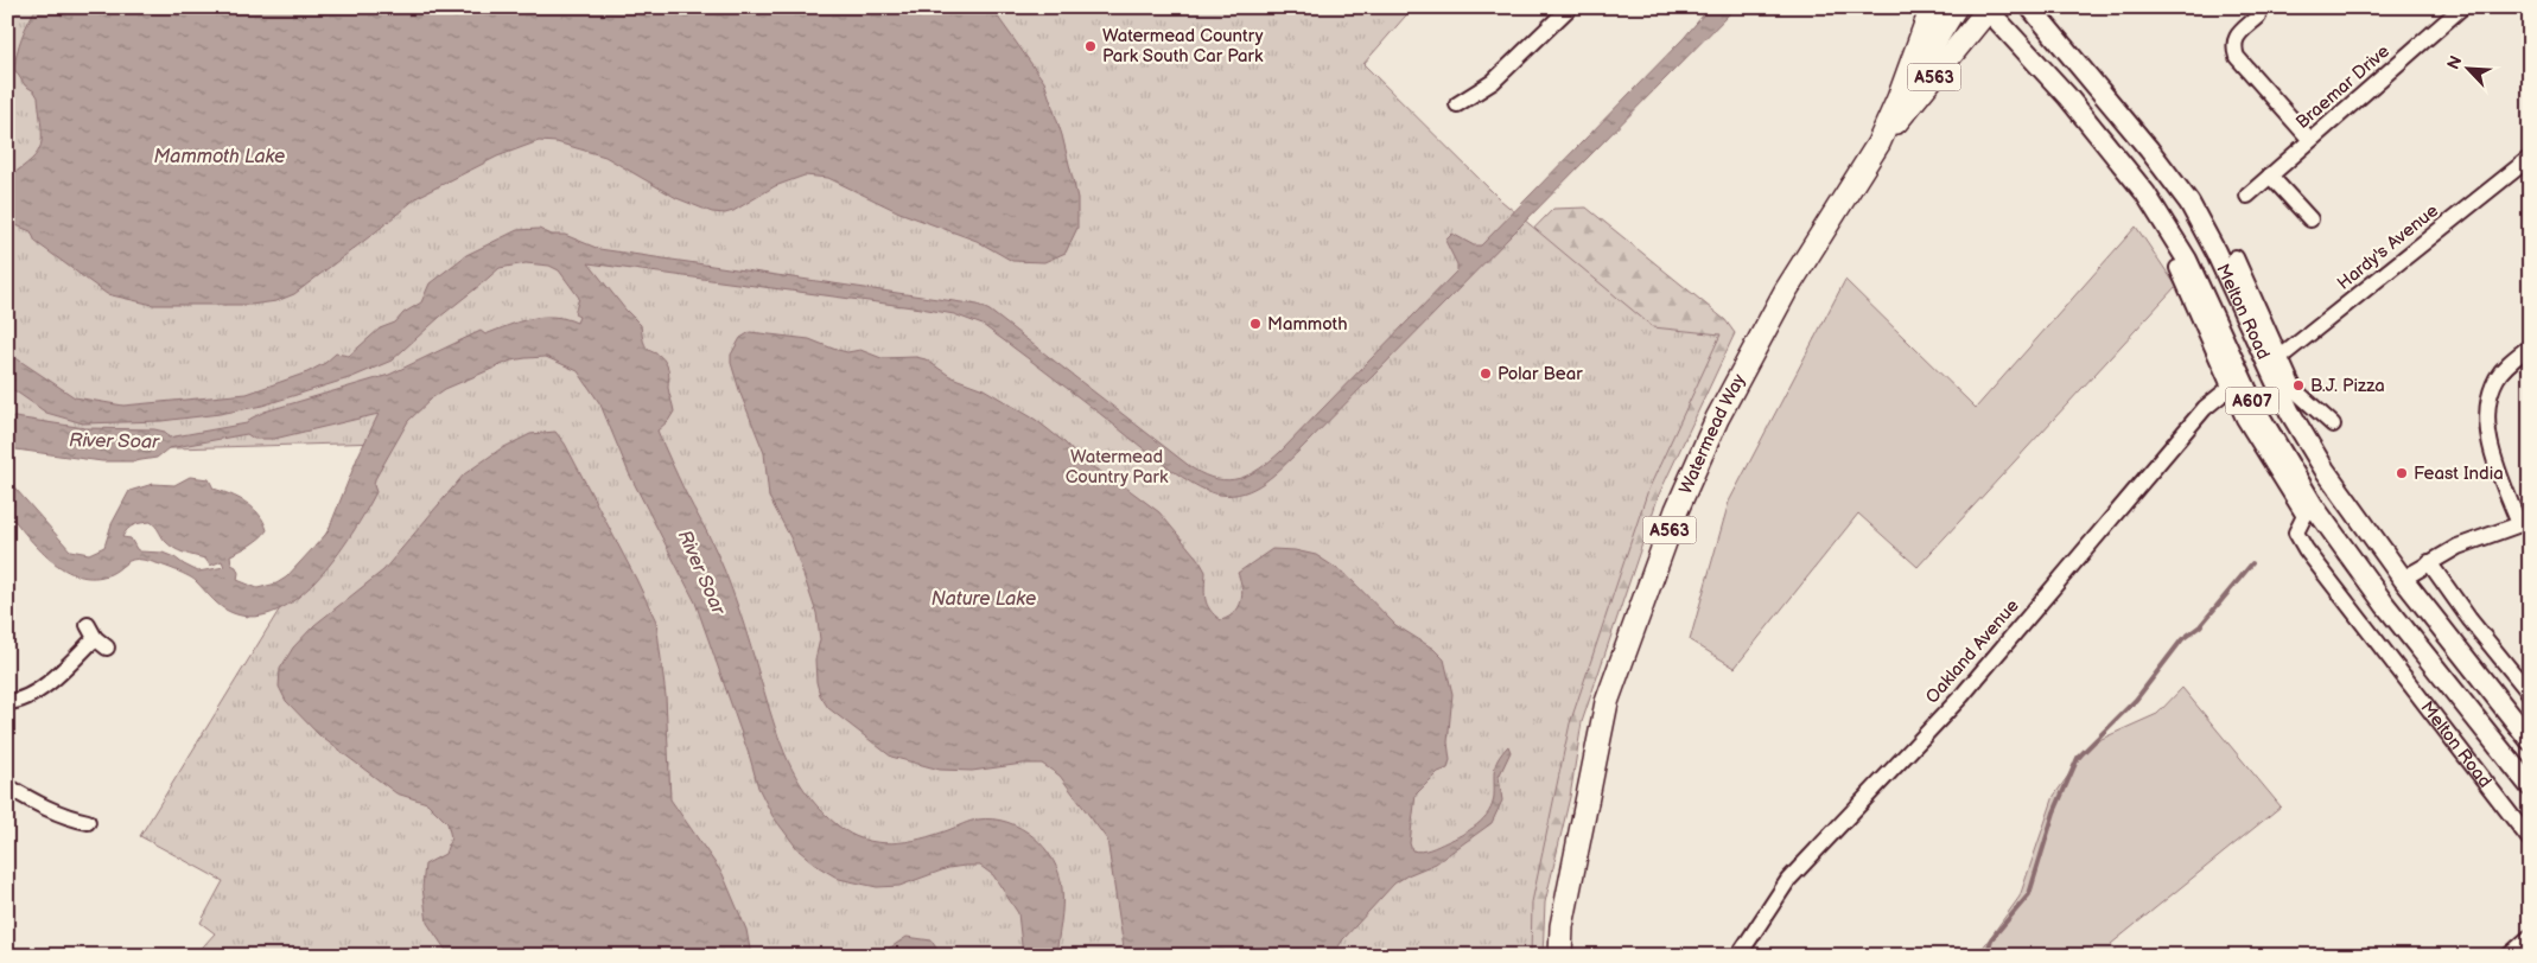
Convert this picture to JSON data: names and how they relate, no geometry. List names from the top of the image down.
{
  "streets": {
    "highway": ["A563", "Watermead Way"],
    "main road": ["Melton Road", "A607"],
    "street": ["Braemar Drive", "Hardy's Avenue", "Oakland Avenue"]
  },
  "crossings": [
    ["Hardy's Avenue", "Melton Road"],
    ["Melton Road", "Watermead Way"],
    ["Melton Road", "Oakland Avenue"]
  ],
  "water": ["Mammoth Lake", "River Soar", "Nature Lake"],
  "parks": ["Watermead Country Park"],
  "places": [
    "Watermead Country Park South Car Park",
    "Mammoth",
    "Polar Bear",
    "B.J. Pizza",
    "Feast India"
  ],
  "north": "top left"
}
